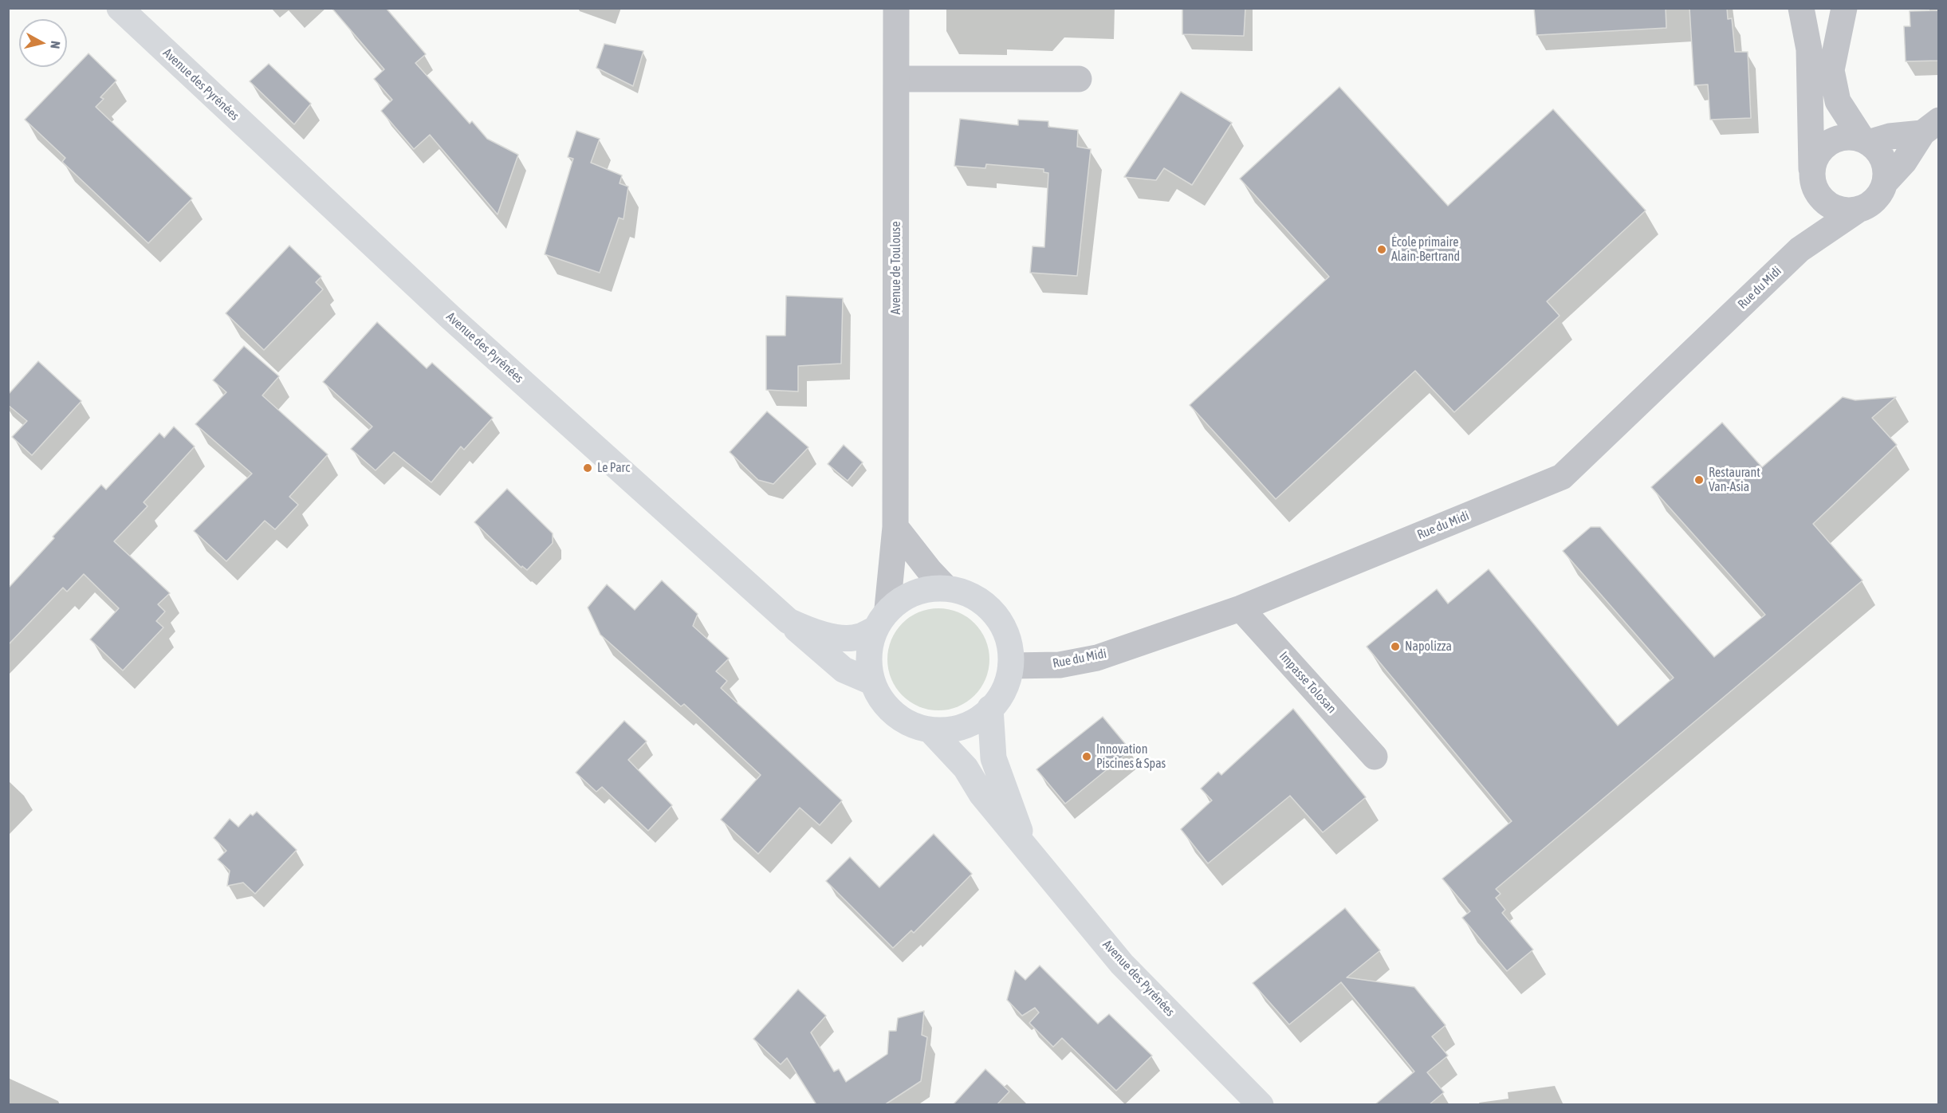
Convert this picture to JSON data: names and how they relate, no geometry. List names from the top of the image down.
{
  "streets": {
    "main road": ["Avenue des Pyrénées"],
    "street": ["Avenue de Toulouse", "Rue du Midi", "Impasse Tolosan"]
  },
  "crossings": [
    ["Avenue des Pyrénées", "Avenue de Toulouse"],
    ["Avenue des Pyrénées", "Rue du Midi"],
    ["Avenue de Toulouse", "Rue du Midi"],
    ["Rue du Midi", "Impasse Tolosan"]
  ],
  "places": [
    "École primaire Alain-Bertrand",
    "Le Parc",
    "Restaurant Van-Asia",
    "Napolizza",
    "Innovation Piscines & Spas"
  ],
  "north": "right"
}
